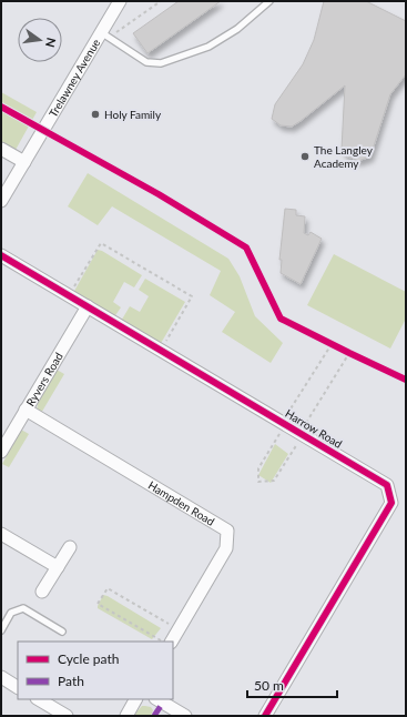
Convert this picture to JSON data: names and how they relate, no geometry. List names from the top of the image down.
{
  "streets": {
    "street": [
      "Trelawney Avenue",
      "Ryvers Road",
      "Harrow Road",
      "Hampden Road"
    ]
  },
  "crossings": [
    ["Ryvers Road", "Harrow Road"],
    ["Ryvers Road", "Hampden Road"]
  ],
  "places": ["Holy Family", "The Langley Academy"],
  "legend": ["Cycle path", "Path"],
  "scale_bar": "50 m",
  "north": "right"
}
